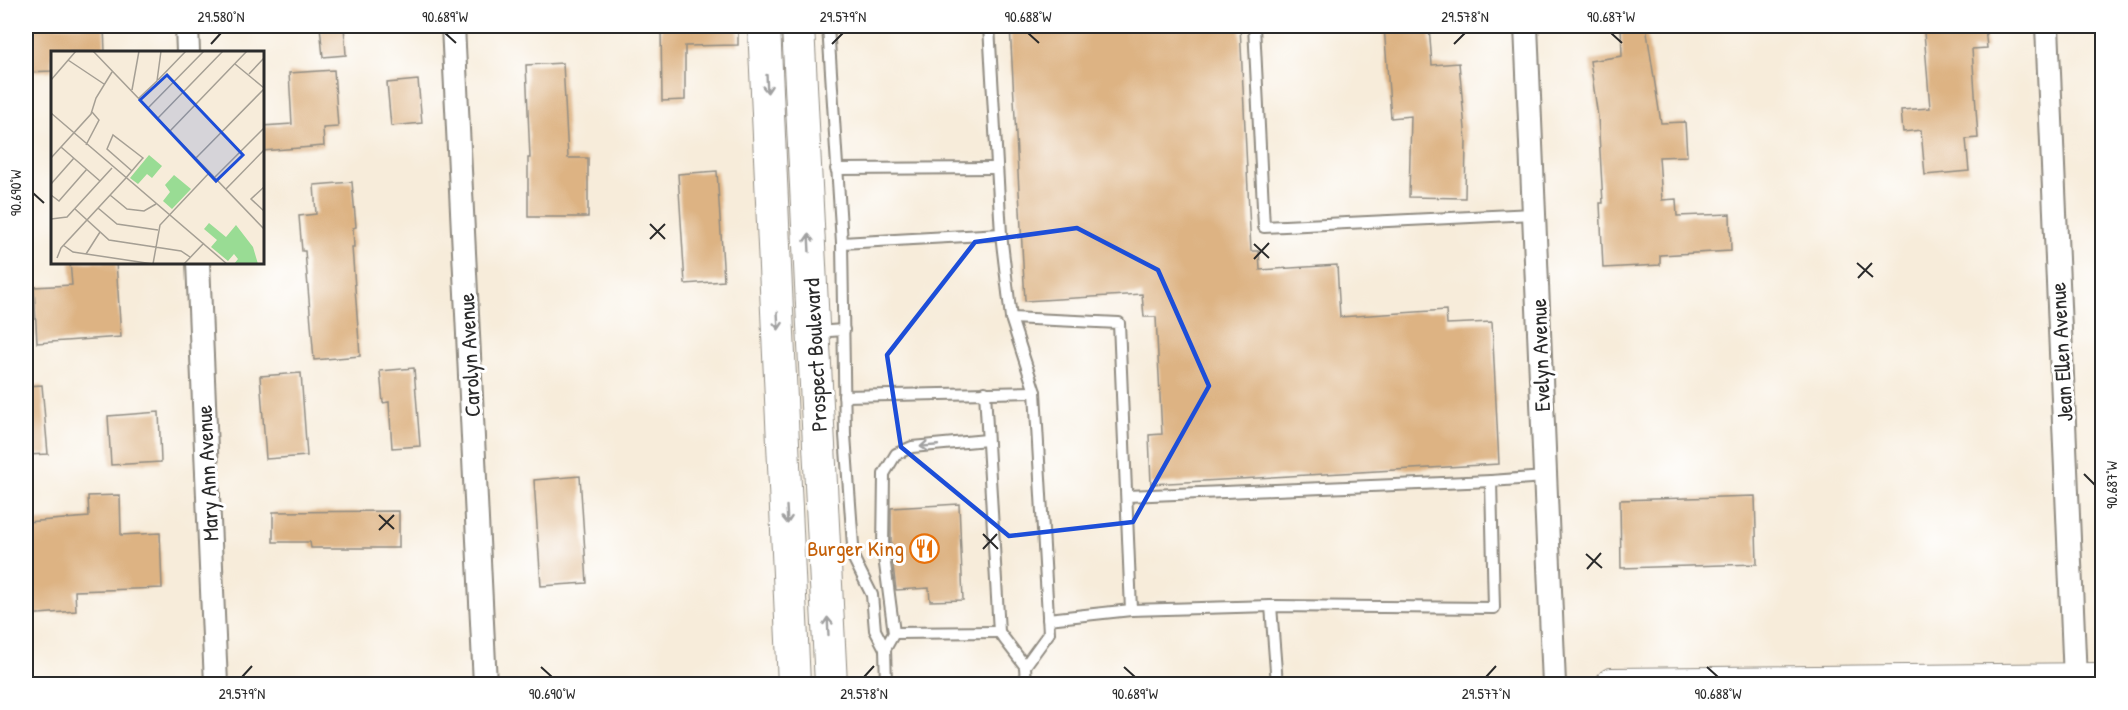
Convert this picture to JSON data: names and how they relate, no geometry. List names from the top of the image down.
{
  "streets": {
    "main road": ["Prospect Boulevard"],
    "street": [
      "Jean Ellen Avenue",
      "Carolyn Avenue",
      "Evelyn Avenue",
      "Mary Ann Avenue"
    ]
  },
  "places": {
    "restaurant": ["Burger King"]
  },
  "coordinates": [
    "29.580°N",
    "90.689°W",
    "29.579°N",
    "90.688°W",
    "29.578°N",
    "90.687°W",
    "90.690°W",
    "29.577°N"
  ]
}
